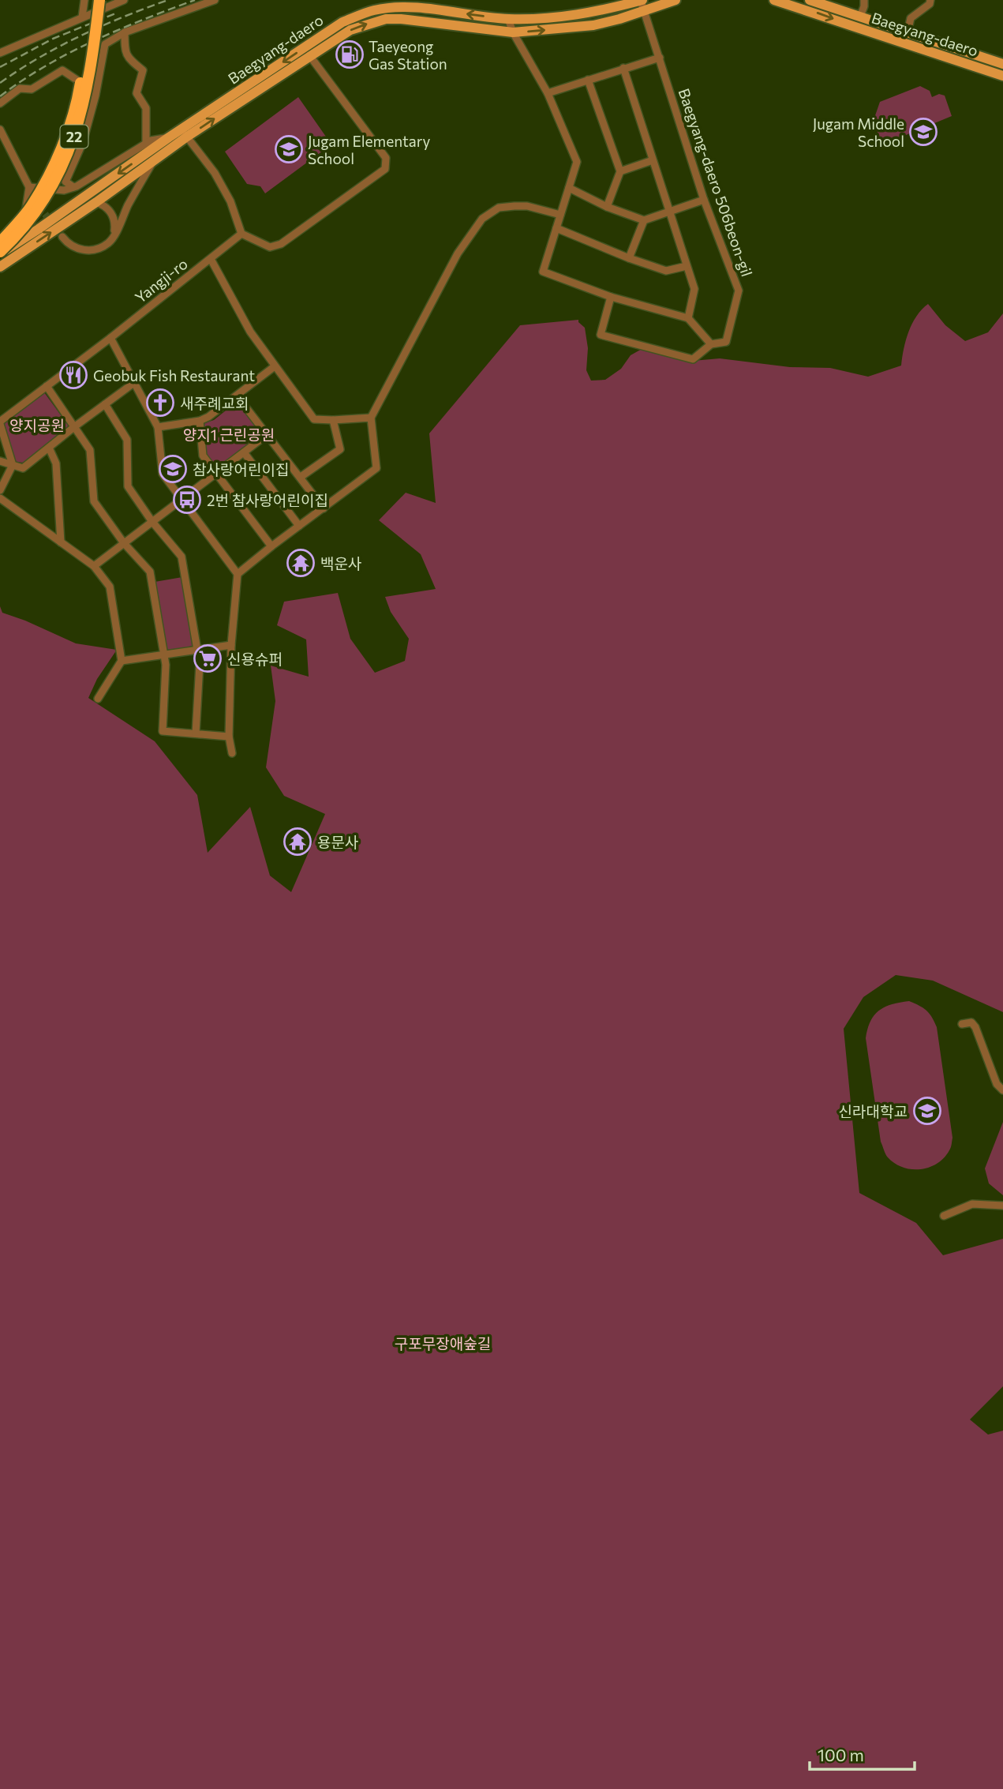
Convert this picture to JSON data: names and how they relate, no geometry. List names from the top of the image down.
{
  "streets": {
    "highway": ["22"],
    "main road": ["Baegyang-daero"],
    "street": ["Baegyang-daero 506beon-gil", "Yangji-ro"]
  },
  "crossings": [
    ["Baegyang-daero", "22"],
    ["Baegyang-daero", "Baegyang-daero 506beon-gil"],
    ["Baegyang-daero", "Yangji-ro"]
  ],
  "parks": ["양지공원", "양지1 근린공원", "구포무장애숲길"],
  "places": {
    "fuel station": ["Taeyeong Gas Station"],
    "school or university": [
      "Jugam Middle School",
      "Jugam Elementary School",
      "참사랑어린이집",
      "신라대학교"
    ],
    "restaurant": ["Geobuk Fish Restaurant"],
    "church": ["새주례교회"],
    "bus stop": ["2번 참사랑어린이집"],
    "temple": ["백운사", "용문사"],
    "supermarket": ["신용슈퍼"]
  },
  "scale_bar": "100 m"
}
